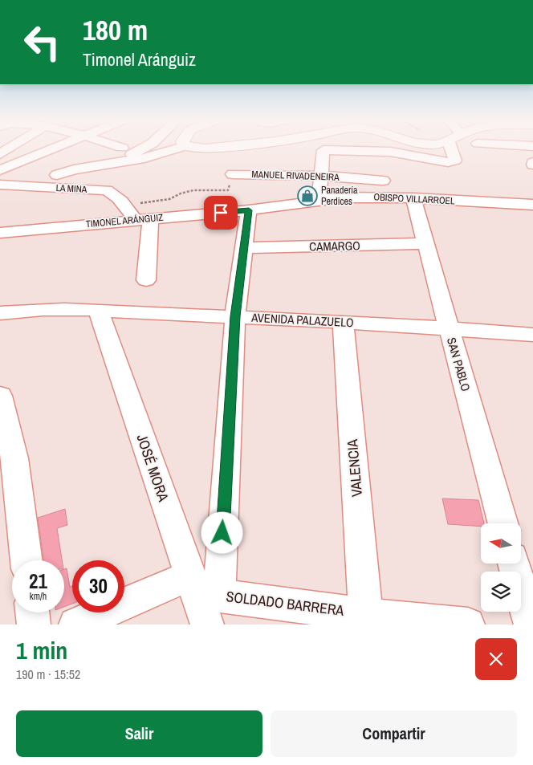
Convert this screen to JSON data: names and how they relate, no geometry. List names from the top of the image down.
{
  "streets": {
    "street": [
      "MANUEL RIVADENEIRA",
      "LA MINA",
      "OBISPO VILLARROEL",
      "TIMONEL ARÁNGUIZ",
      "CAMARGO",
      "AVENIDA PALAZUELO",
      "SAN PABLO",
      "JOSÉ MORA",
      "VALENCIA",
      "SOLDADO BARRERA"
    ]
  },
  "crossings": [
    ["OBISPO VILLARROEL", "TIMONEL ARÁNGUIZ"],
    ["OBISPO VILLARROEL", "SAN PABLO"],
    ["CAMARGO", "SAN PABLO"],
    ["AVENIDA PALAZUELO", "SAN PABLO"],
    ["AVENIDA PALAZUELO", "JOSÉ MORA"],
    ["AVENIDA PALAZUELO", "VALENCIA"],
    ["JOSÉ MORA", "SOLDADO BARRERA"],
    ["VALENCIA", "SOLDADO BARRERA"]
  ],
  "places": {
    "shop": ["Panadería Perdices"]
  },
  "north": "left",
  "page": {
    "turn": ["180 m", "Timonel Aránguiz"],
    "speed": "21 km/h",
    "limit": "30",
    "heading": ["1 min", "190 m · 15:52"],
    "buttons": ["Salir", "Compartir"]
  }
}
